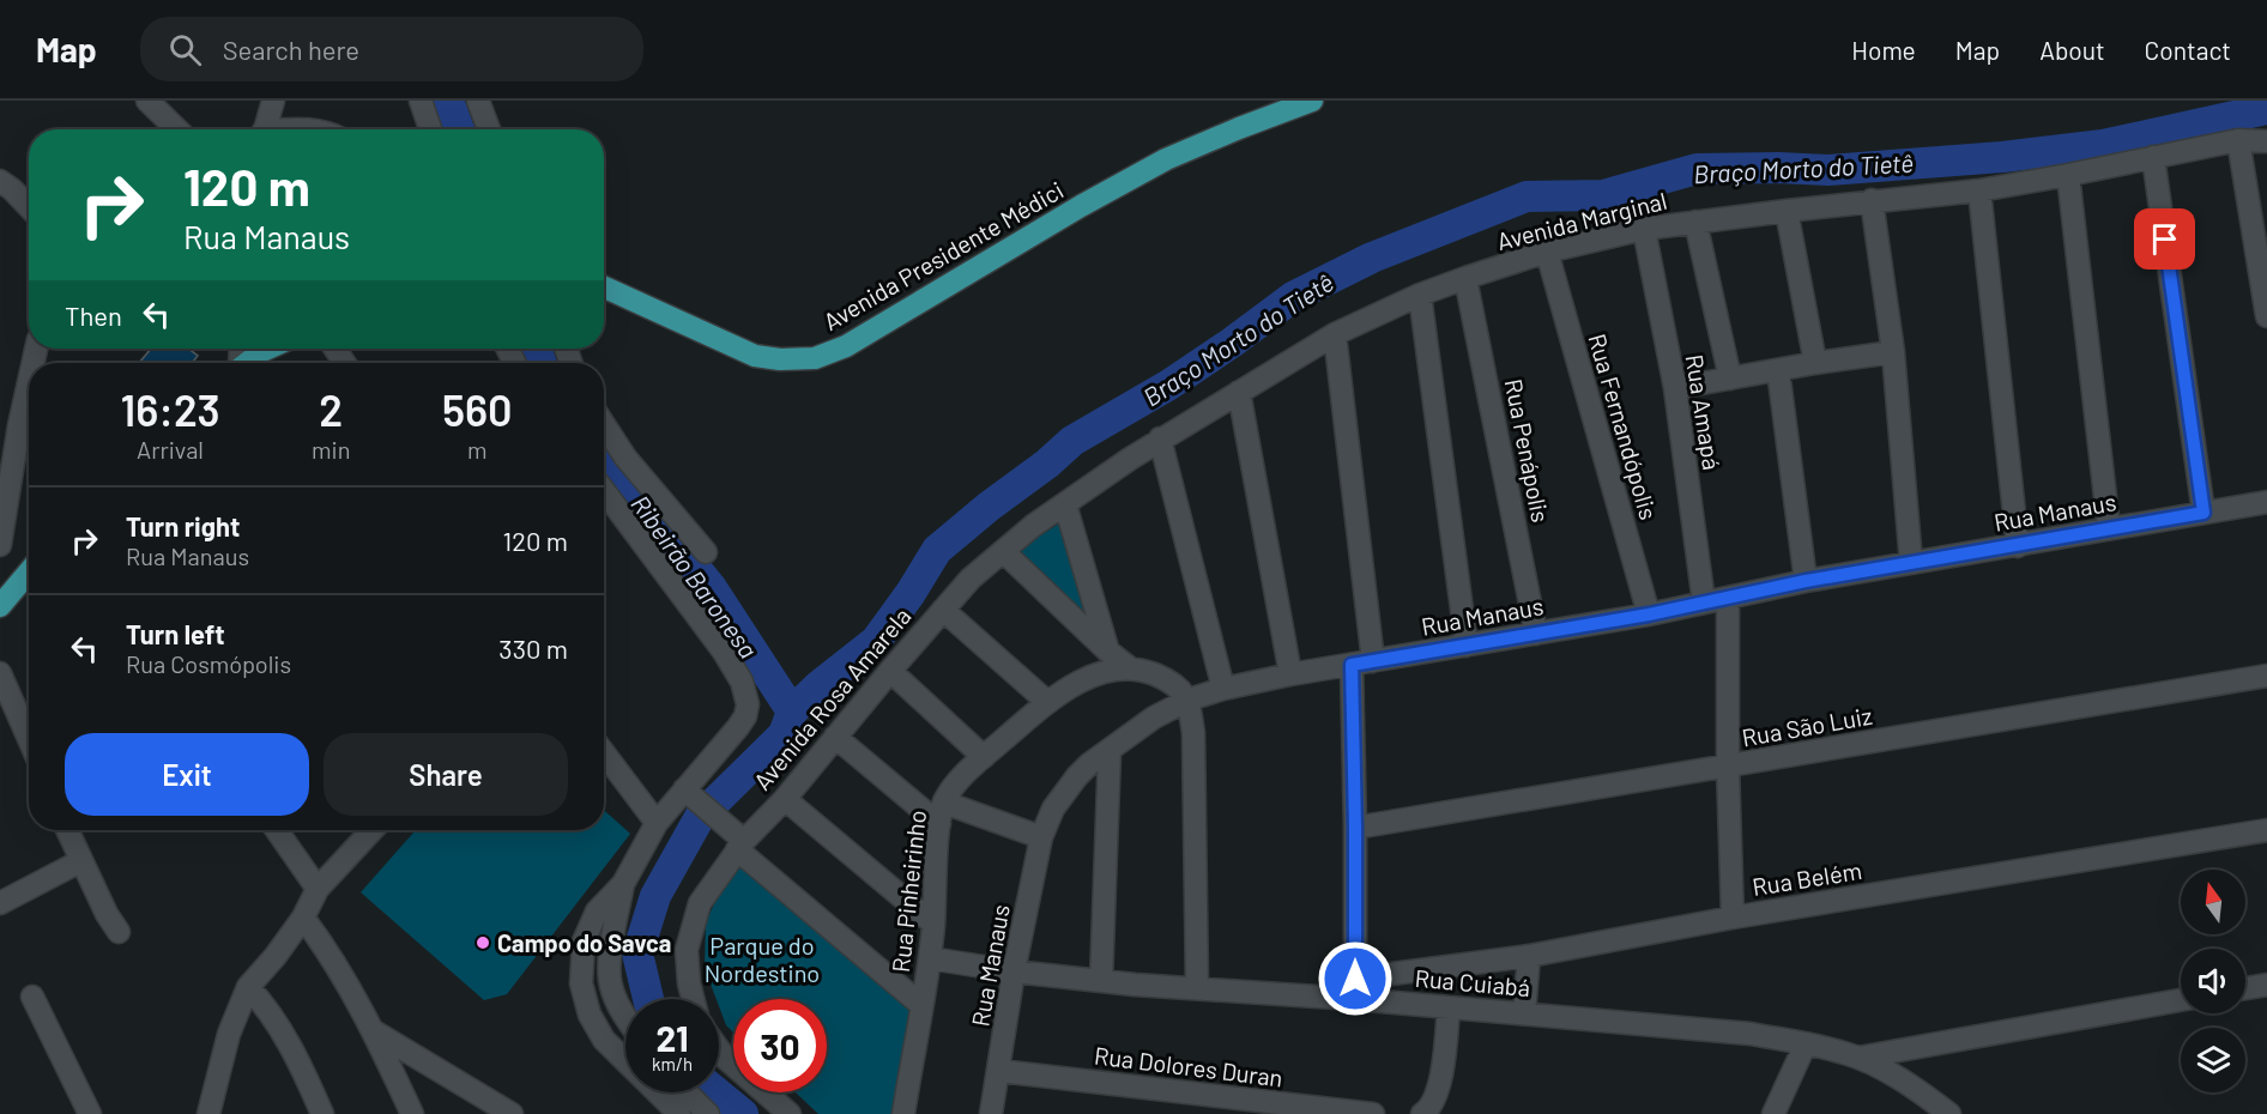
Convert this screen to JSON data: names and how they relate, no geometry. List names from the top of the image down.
{
  "streets": {
    "main road": ["Avenida Presidente Médici"],
    "street": [
      "Avenida Marginal",
      "Rua Amapá",
      "Rua Fernandópolis",
      "Rua Penápolis",
      "Rua Manaus",
      "Avenida Rosa Amarela",
      "Rua São Luiz",
      "Rua Belém",
      "Rua Pinheirinho",
      "Rua Cuiabá",
      "Rua Dolores Duran"
    ]
  },
  "crossings": [
    ["Avenida Marginal", "Rua Amapá"],
    ["Avenida Marginal", "Rua Fernandópolis"],
    ["Avenida Marginal", "Rua Penápolis"],
    ["Avenida Marginal", "Avenida Rosa Amarela"],
    ["Rua Amapá", "Rua Manaus"],
    ["Rua Fernandópolis", "Rua Manaus"],
    ["Rua Penápolis", "Rua Manaus"],
    ["Rua Manaus", "Rua Cuiabá"],
    ["Rua Manaus", "Rua Dolores Duran"],
    ["Rua Belém", "Rua Cuiabá"],
    ["Rua Pinheirinho", "Rua Cuiabá"]
  ],
  "water": ["Braço Morto do Tietê", "Ribeirão Baronesa"],
  "parks": ["Parque do Nordestino"],
  "places": ["Campo do Savca"],
  "north": "top",
  "page": {
    "header": "Map",
    "search": "Search here",
    "nav": [
      "Home",
      "Map",
      "About",
      "Contact"
    ],
    "turn": ["120 m", "Rua Manaus"],
    "then": "Then",
    "eta": [
      "16:23",
      "Arrival",
      "2",
      "min",
      "560",
      "m"
    ],
    "list": [
      {
        "name": "Turn right",
        "note": "Rua Manaus",
        "value": "120 m"
      },
      {
        "name": "Turn left",
        "note": "Rua Cosmópolis",
        "value": "330 m"
      }
    ],
    "buttons": ["Exit", "Share"],
    "speed": "21 km/h",
    "limit": "30"
  }
}
